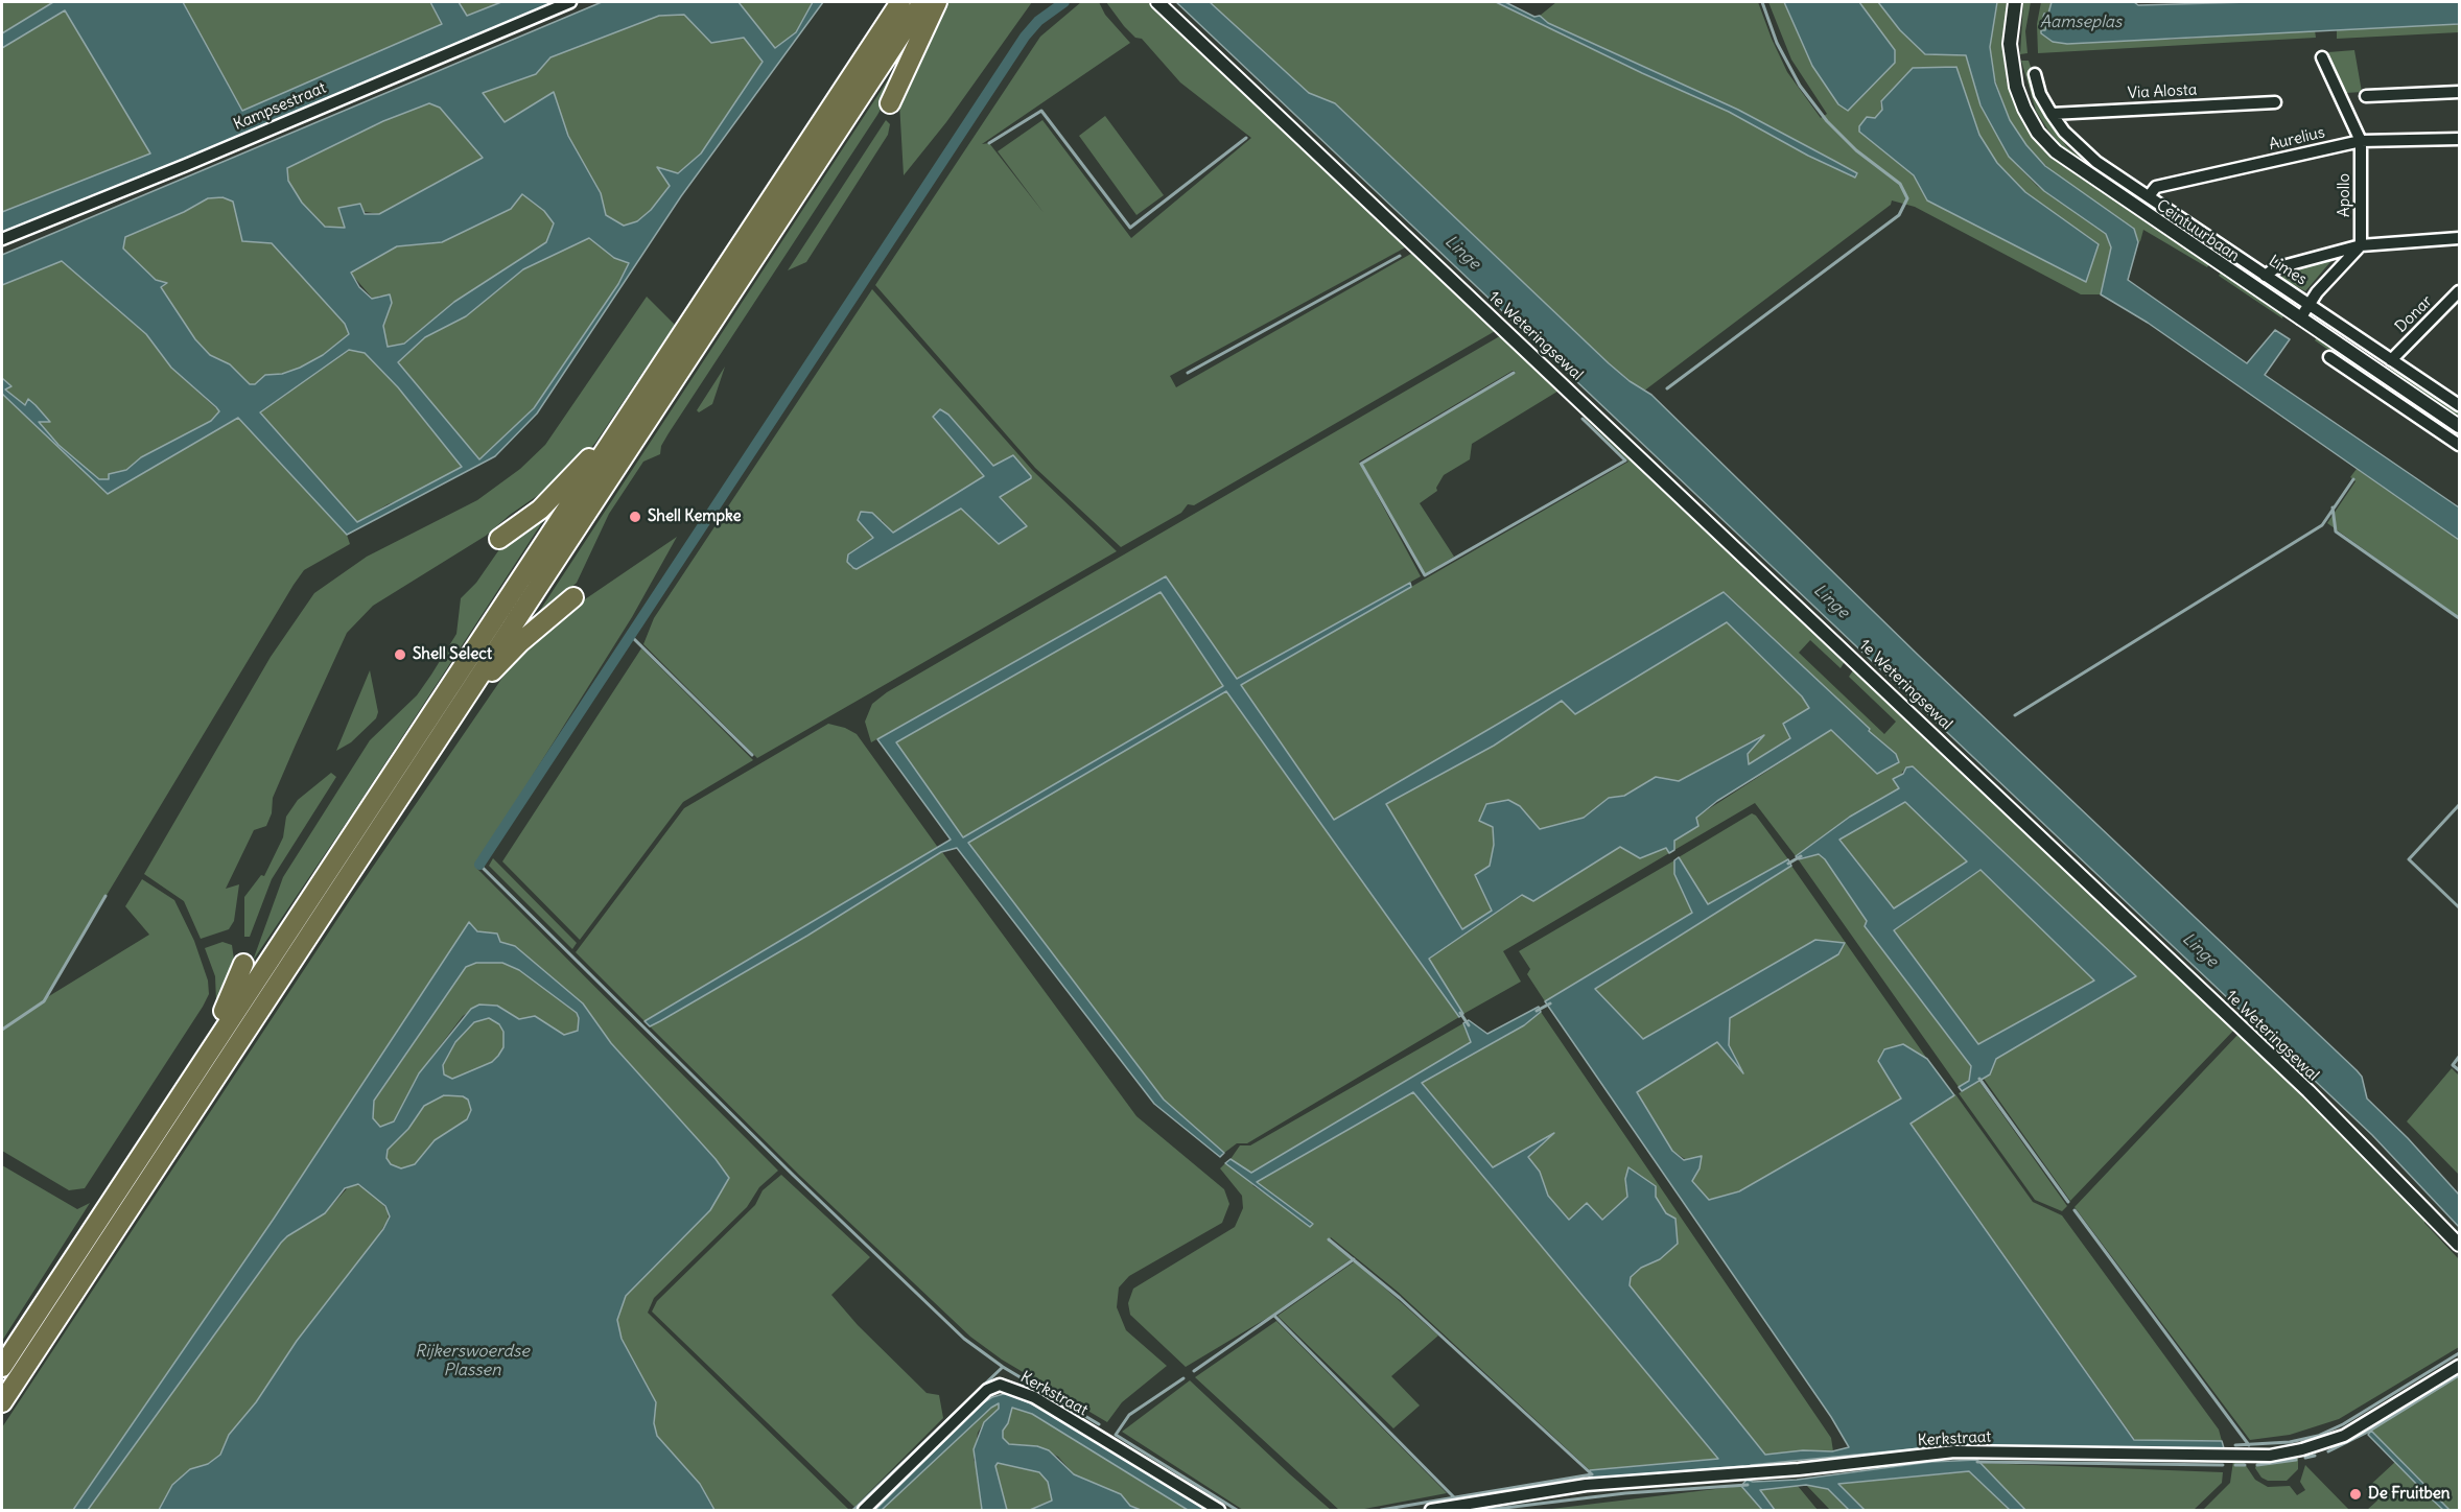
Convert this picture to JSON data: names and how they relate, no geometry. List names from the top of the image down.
{
  "streets": {
    "street": [
      "Via Alosta",
      "Kampsestraat",
      "Aurelius",
      "Apollo",
      "Ceintuurbaan",
      "Limes",
      "Donar",
      "1e Weteringsewal",
      "Kerkstraat"
    ]
  },
  "crossings": [
    ["Via Alosta", "Limes"],
    ["Aurelius", "Apollo"],
    ["Aurelius", "Limes"],
    ["Limes", "Donar"]
  ],
  "water": ["Aamseplas", "Linge", "Rijkerswoerdse Plassen"],
  "places": ["Shell Kempke", "Shell Select", "De Fruitben"]
}
